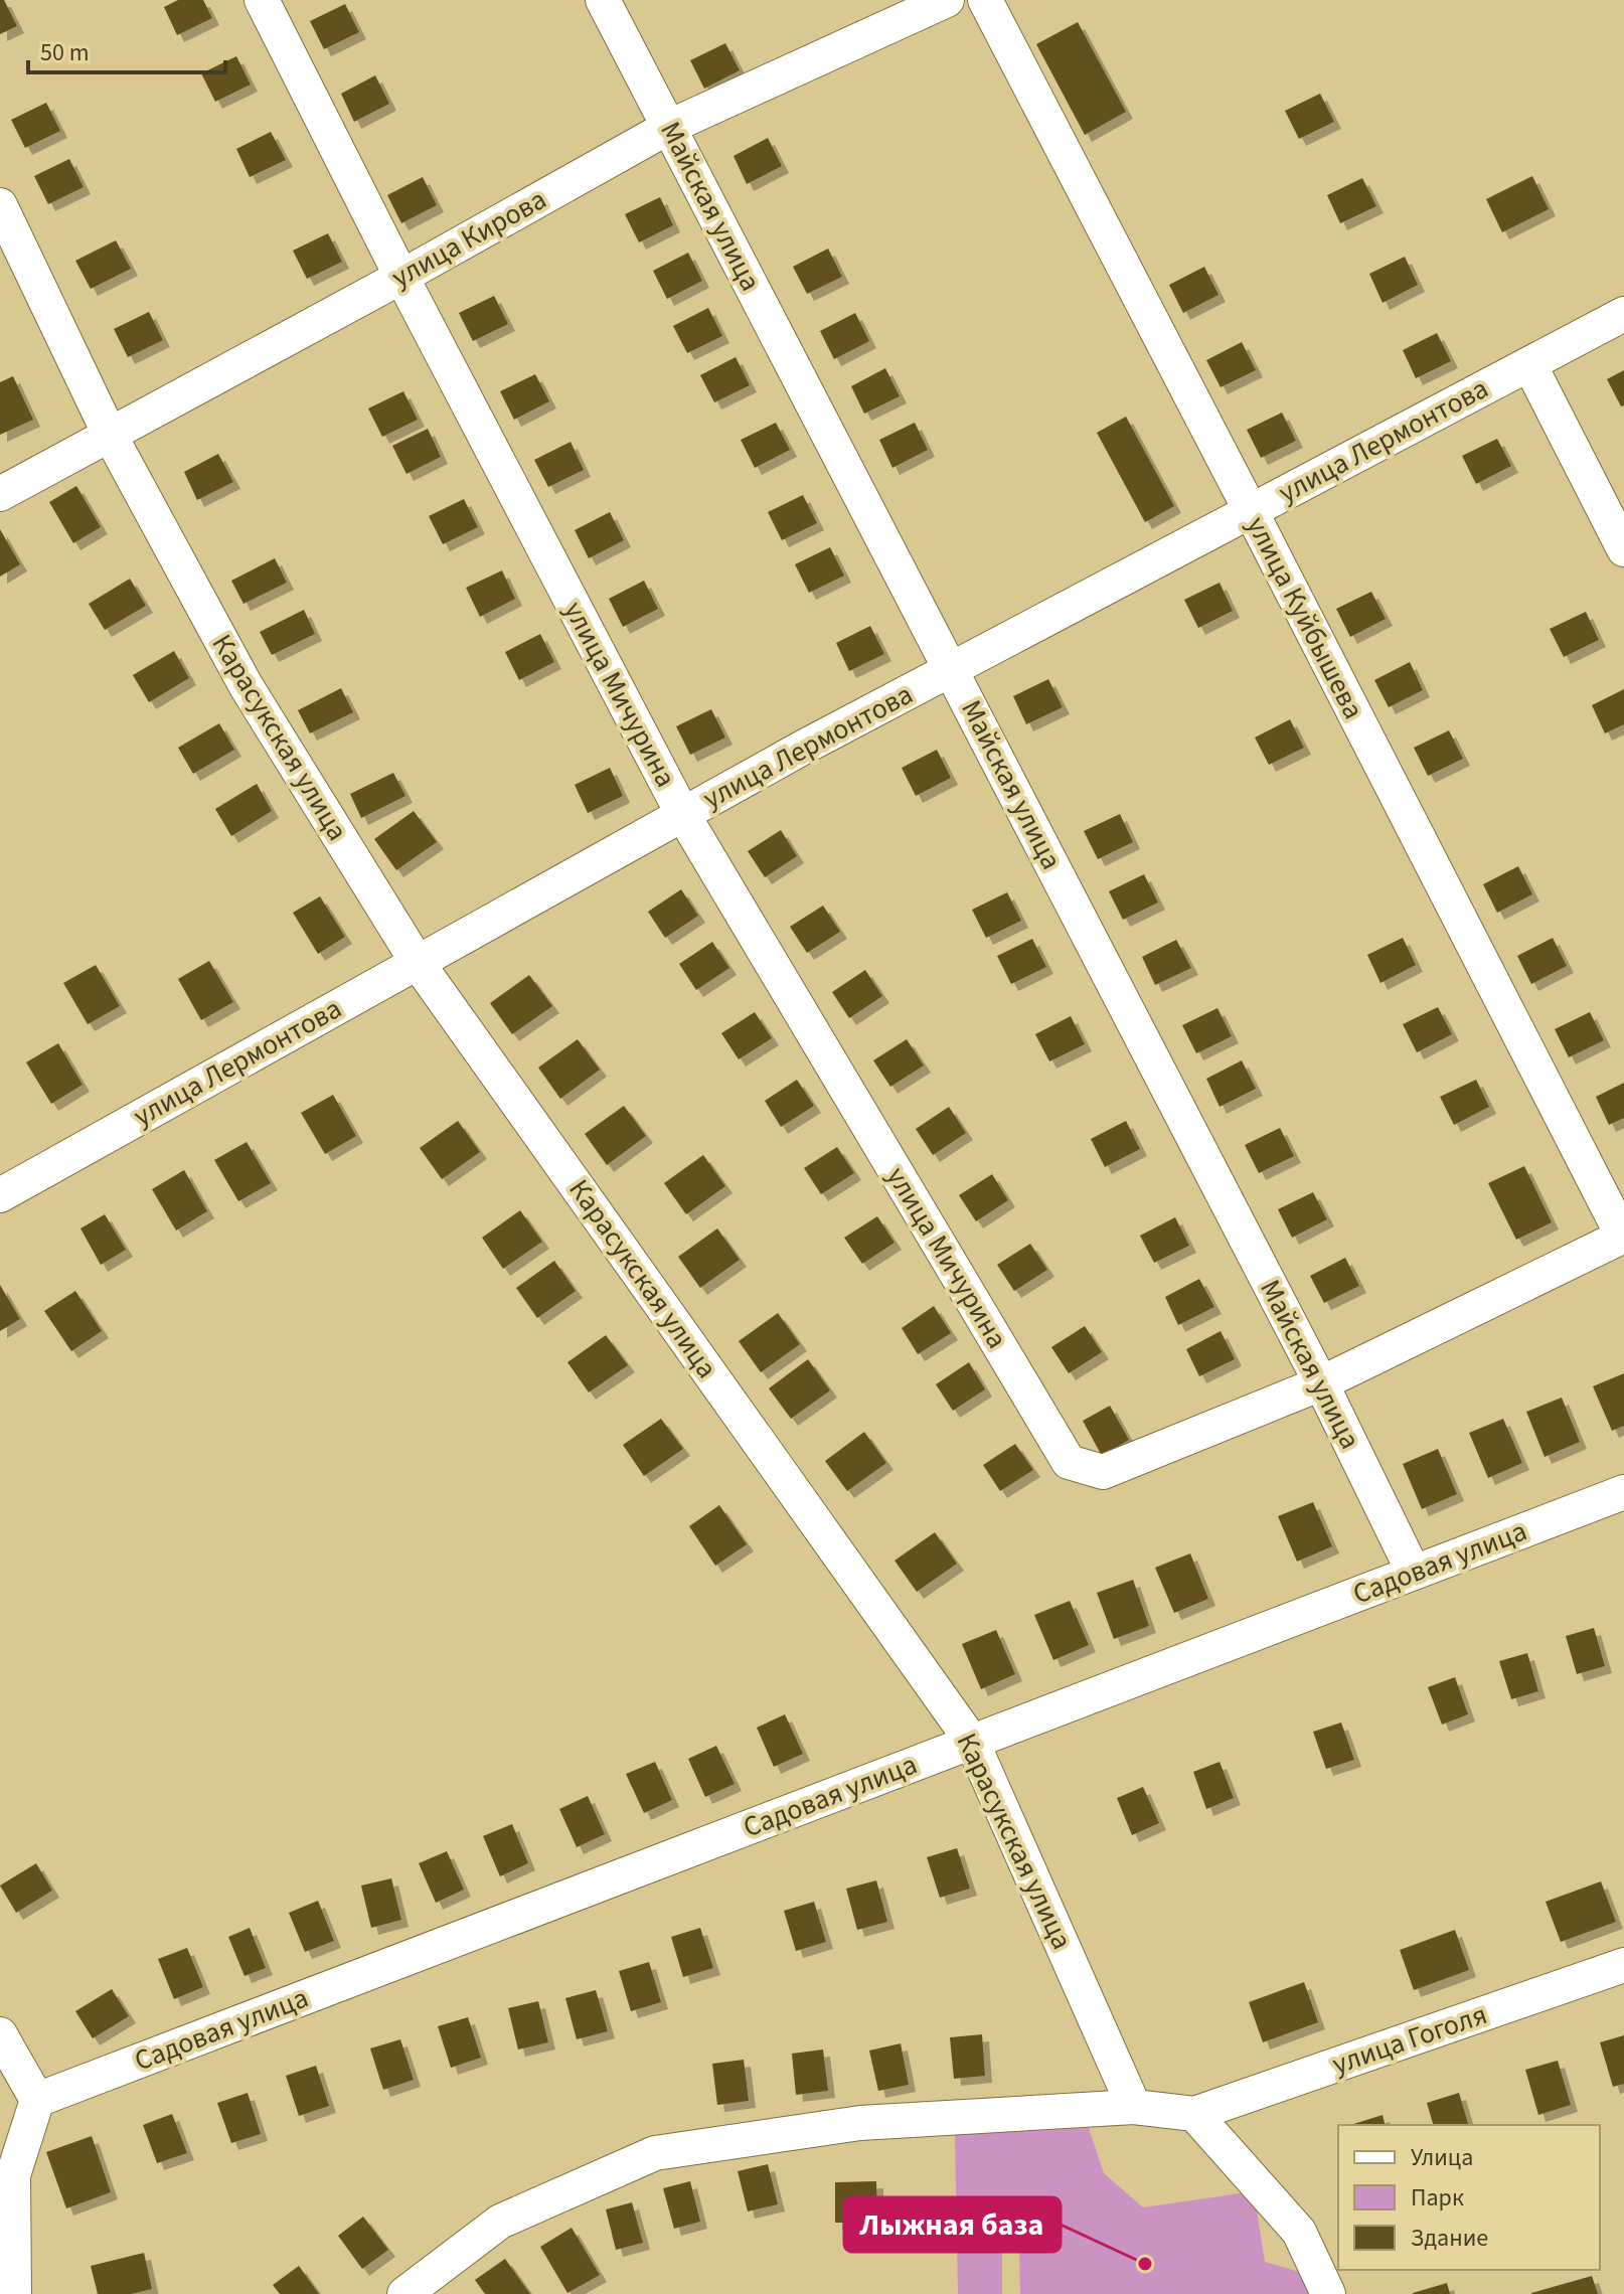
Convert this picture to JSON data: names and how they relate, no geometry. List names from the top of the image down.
{
  "streets": {
    "street": [
      "Майская улица",
      "улица Кирова",
      "улица Лермонтова",
      "улица Куйбышева",
      "улица Мичурина",
      "Карасукская улица",
      "Садовая улица",
      "улица Гоголя"
    ]
  },
  "crossings": [
    ["Майская улица", "улица Кирова"],
    ["Майская улица", "улица Лермонтова"],
    ["Майская улица", "улица Мичурина"],
    ["Майская улица", "Садовая улица"],
    ["улица Кирова", "улица Мичурина"],
    ["улица Кирова", "Карасукская улица"],
    ["улица Лермонтова", "улица Куйбышева"],
    ["улица Лермонтова", "улица Мичурина"],
    ["улица Лермонтова", "Карасукская улица"],
    ["Карасукская улица", "Садовая улица"]
  ],
  "places": ["Лыжная база"],
  "legend": ["Улица", "Парк", "Здание"],
  "scale_bar": "50 m"
}
